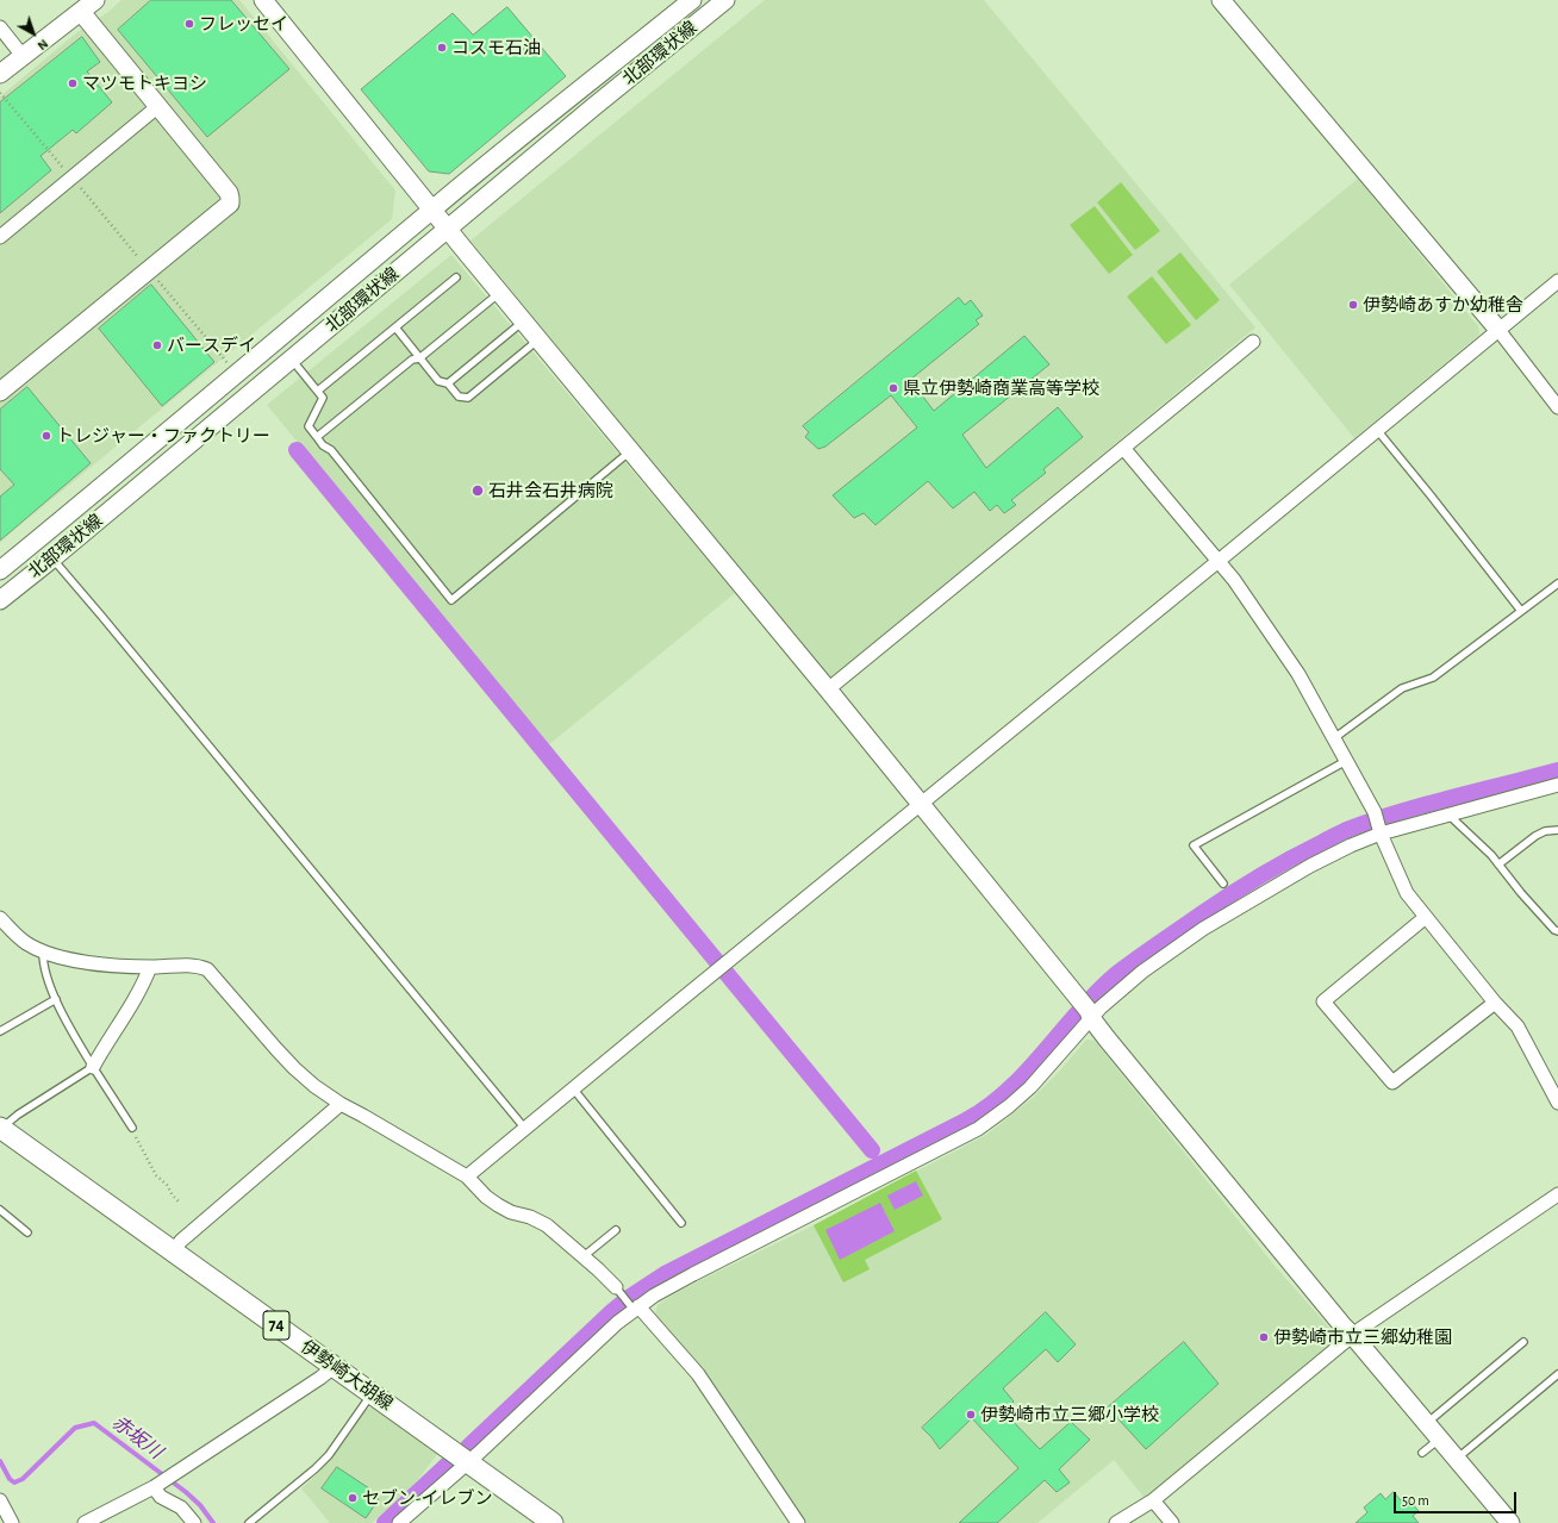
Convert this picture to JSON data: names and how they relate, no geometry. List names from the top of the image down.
{
  "streets": {
    "main road": ["74", "伊勢崎大胡線"],
    "street": ["北部環状線"]
  },
  "water": ["赤坂川"],
  "places": [
    "フレッセイ",
    "コスモ石油",
    "マツモトキヨシ",
    "伊勢崎あすか幼稚舎",
    "バースデイ",
    "県立伊勢崎商業高等学校",
    "トレジャー・ファクトリー",
    "石井会石井病院",
    "伊勢崎市立三郷幼稚園",
    "伊勢崎市立三郷小学校",
    "セブン-イレブン"
  ],
  "scale_bar": "50 m",
  "north": "bottom right"
}
